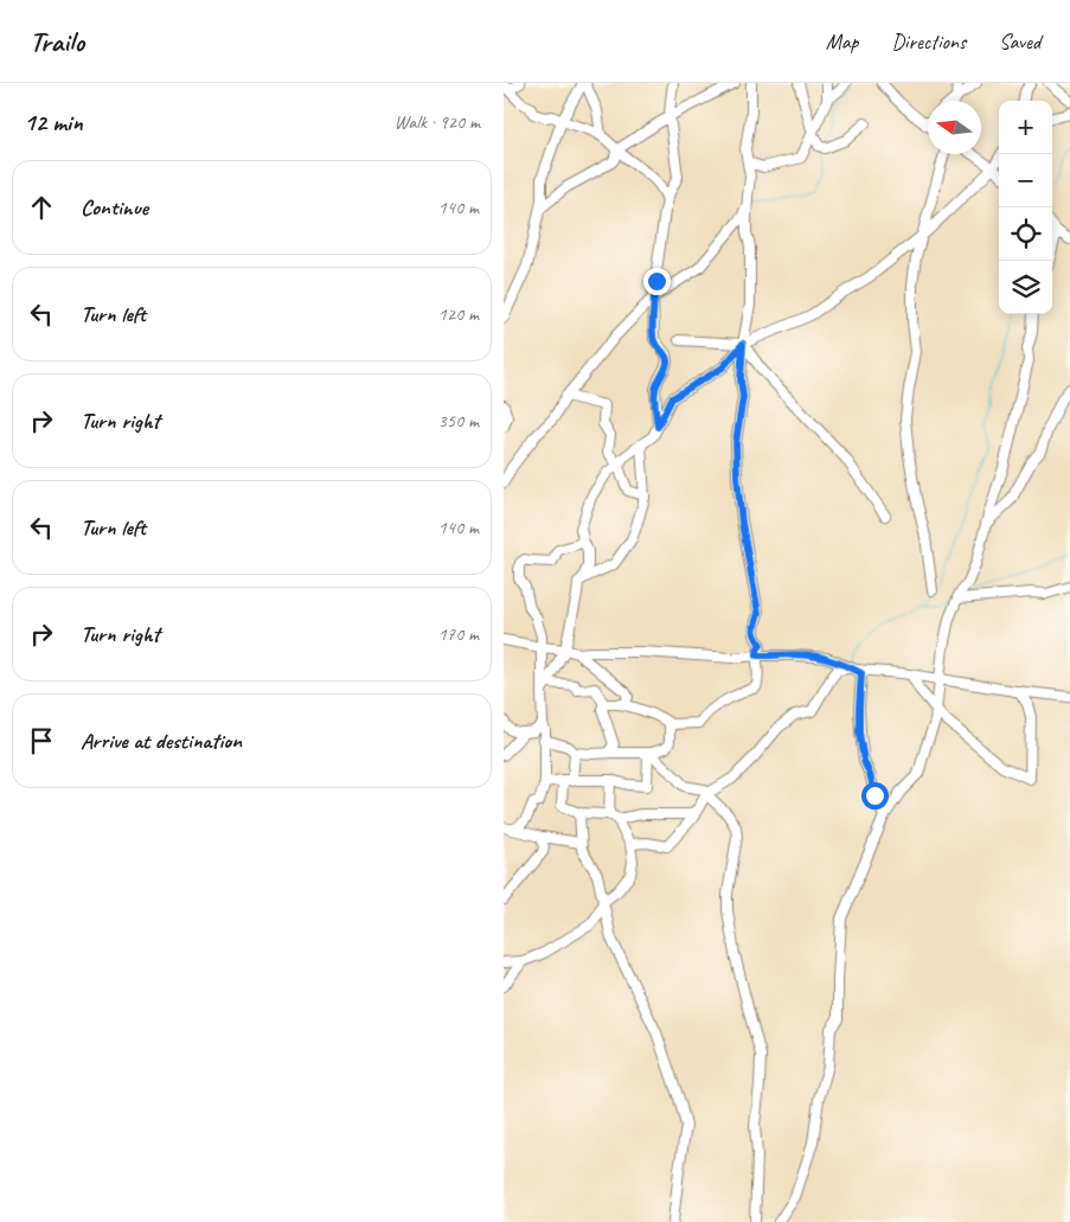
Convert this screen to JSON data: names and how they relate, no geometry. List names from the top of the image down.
{
  "north": "left",
  "page": {
    "header": "Trailo",
    "nav": ["Map", "Directions", "Saved"],
    "heading": ["12 min", "Walk · 920 m"],
    "map_buttons": ["+", "−"],
    "list": [
      ["Continue", "140 m"],
      ["Turn left", "120 m"],
      ["Turn right", "350 m"],
      ["Turn left", "140 m"],
      ["Turn right", "170 m"],
      "Arrive at destination"
    ]
  }
}
